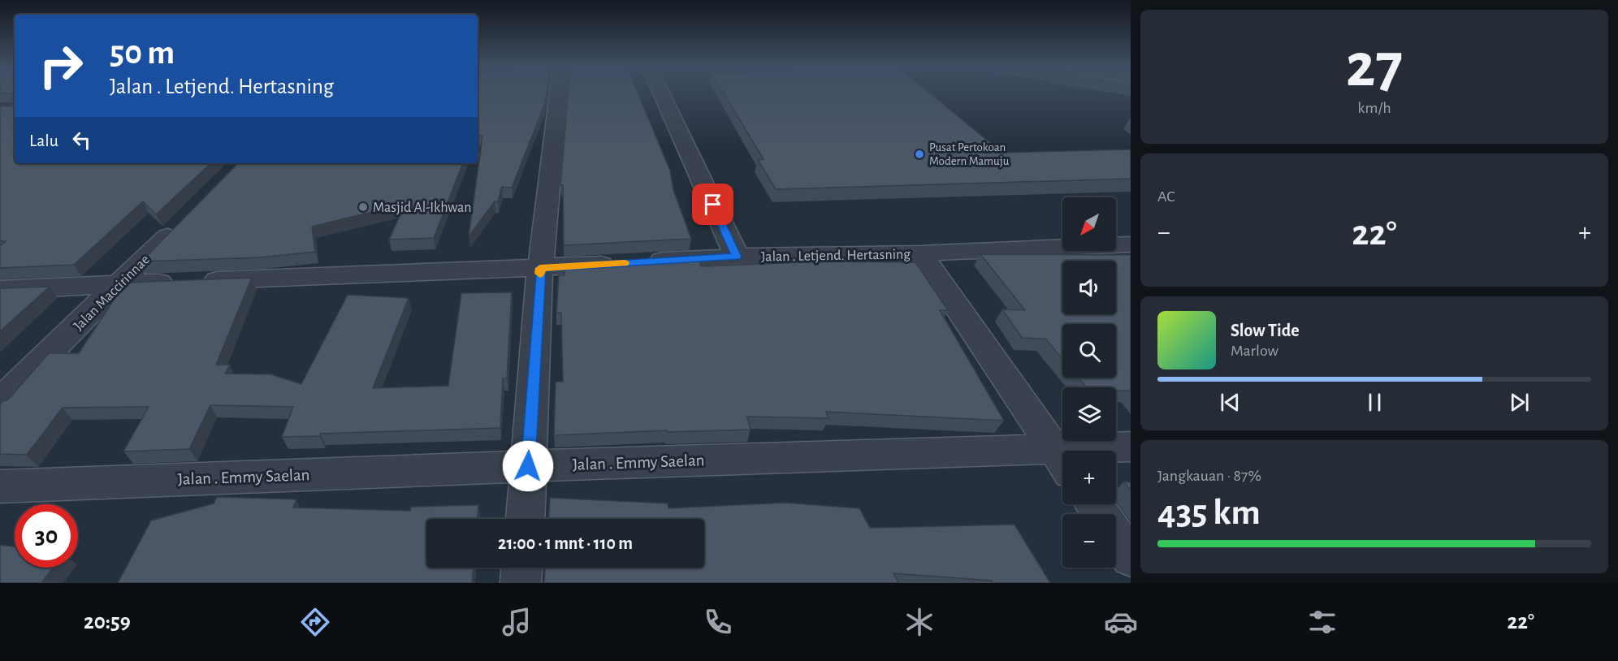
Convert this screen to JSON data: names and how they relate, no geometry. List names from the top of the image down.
{
  "streets": {
    "street": ["Jalan . Letjend. Hertasning", "Jalan Maccirinnae", "Jalan . Emmy Saelan"]
  },
  "crossings": [
    ["Jalan . Letjend. Hertasning", "Jalan Maccirinnae"]
  ],
  "places": ["Pusat Pertokoan Modern Mamuju", "Masjid Al-Ikhwan"],
  "north": "bottom left",
  "page": {
    "tile": [
      ["27", "km/h"],
      "AC",
      ["Jangkauan · 87%", "435 km"]
    ],
    "turn": ["50 m", "Jalan . Letjend. Hertasning"],
    "then": "Lalu",
    "map_buttons": ["+", "−"],
    "heat": ["−", "22°", "+"],
    "song": ["Slow Tide", "Marlow"],
    "limit": "30",
    "trip": "21:00 · 1 mnt · 110 m",
    "tabs": ["20:59", "22°"]
  }
}
